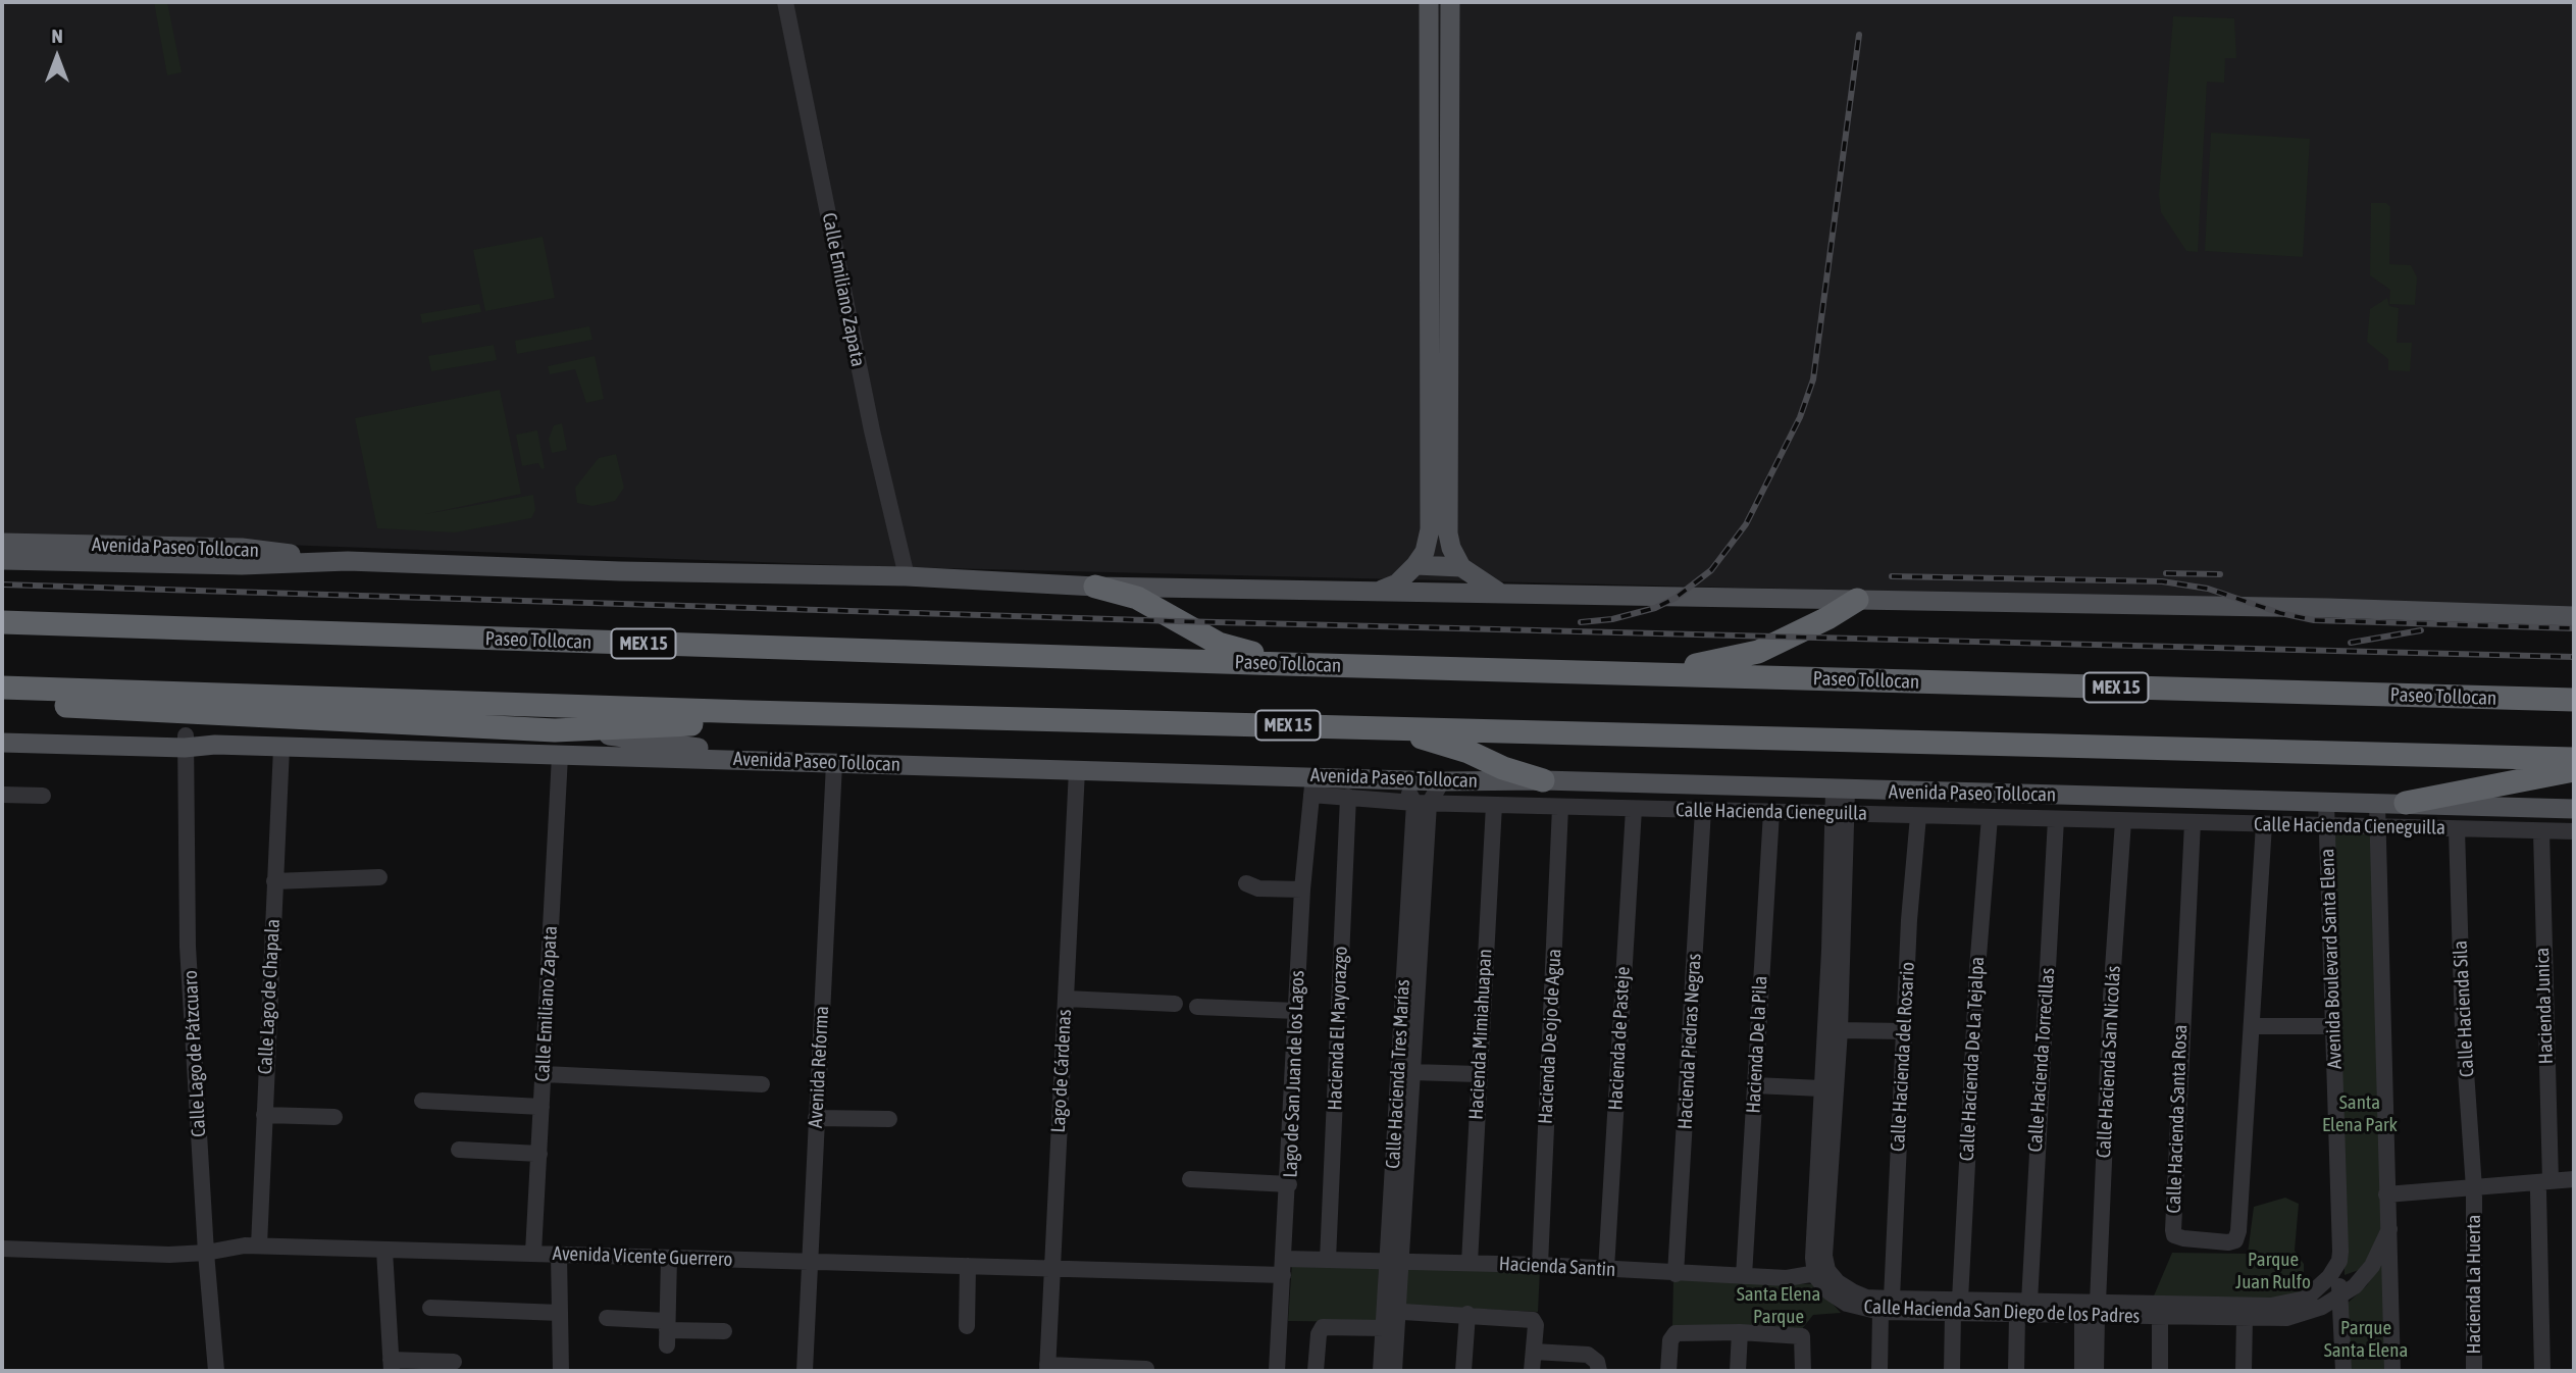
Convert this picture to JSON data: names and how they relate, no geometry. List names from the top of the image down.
{
  "streets": {
    "highway": ["Paseo Tollocan", "MEX 15"],
    "main road": ["Avenida Paseo Tollocan"],
    "street": [
      "Calle Emiliano Zapata",
      "Calle Hacienda Cieneguilla",
      "Avenida Boulevard Santa Elena",
      "Calle Lago de Chapala",
      "Hacienda Junica",
      "Calle Hacienda Sila",
      "Hacienda El Mayorazgo",
      "Hacienda Mimiahuapan",
      "Hacienda De ojo de Agua",
      "Hacienda de Pasteje",
      "Hacienda Piedras Negras",
      "Hacienda De la Pila",
      "Calle Lago de Pátzcuaro",
      "Calle Hacienda del Rosario",
      "Calle Hacienda De La Tejalpa",
      "Calle Hacienda Torrecillas",
      "Calle Hacienda San Nicolás",
      "Avenida Reforma",
      "Lago de Cárdenas",
      "Lago de San Juan de los Lagos",
      "Calle Hacienda Tres Marías",
      "Calle Hacienda Santa Rosa",
      "Avenida Vicente Guerrero",
      "Hacienda Santin",
      "Hacienda La Huerta",
      "Calle Hacienda San Diego de los Padres"
    ]
  },
  "crossings": [
    ["Calle Emiliano Zapata", "Avenida Paseo Tollocan"],
    ["Calle Emiliano Zapata", "Avenida Vicente Guerrero"],
    ["Avenida Paseo Tollocan", "Calle Hacienda Cieneguilla"],
    ["Avenida Paseo Tollocan", "Avenida Boulevard Santa Elena"],
    ["Avenida Paseo Tollocan", "Calle Lago de Chapala"],
    ["Avenida Paseo Tollocan", "Calle Lago de Pátzcuaro"],
    ["Avenida Paseo Tollocan", "Avenida Reforma"],
    ["Avenida Paseo Tollocan", "Lago de Cárdenas"],
    ["Avenida Paseo Tollocan", "Lago de San Juan de los Lagos"],
    ["Avenida Paseo Tollocan", "Calle Hacienda Tres Marías"],
    ["Calle Hacienda Cieneguilla", "Avenida Boulevard Santa Elena"],
    ["Calle Hacienda Cieneguilla", "Hacienda Junica"],
    ["Calle Hacienda Cieneguilla", "Calle Hacienda Sila"],
    ["Calle Hacienda Cieneguilla", "Hacienda El Mayorazgo"],
    ["Calle Hacienda Cieneguilla", "Hacienda Mimiahuapan"],
    ["Calle Hacienda Cieneguilla", "Hacienda De ojo de Agua"],
    ["Calle Hacienda Cieneguilla", "Hacienda de Pasteje"],
    ["Calle Hacienda Cieneguilla", "Hacienda Piedras Negras"],
    ["Calle Hacienda Cieneguilla", "Hacienda De la Pila"],
    ["Calle Hacienda Cieneguilla", "Calle Hacienda del Rosario"],
    ["Calle Hacienda Cieneguilla", "Calle Hacienda De La Tejalpa"],
    ["Calle Hacienda Cieneguilla", "Calle Hacienda Torrecillas"],
    ["Calle Hacienda Cieneguilla", "Calle Hacienda San Nicolás"],
    ["Calle Hacienda Cieneguilla", "Lago de San Juan de los Lagos"],
    ["Calle Hacienda Cieneguilla", "Calle Hacienda Tres Marías"],
    ["Calle Hacienda Cieneguilla", "Calle Hacienda Santa Rosa"],
    ["Avenida Boulevard Santa Elena", "Calle Hacienda San Diego de los Padres"],
    ["Calle Lago de Chapala", "Avenida Vicente Guerrero"],
    ["Calle Hacienda Sila", "Hacienda La Huerta"],
    ["Hacienda El Mayorazgo", "Hacienda Santin"],
    ["Hacienda Mimiahuapan", "Hacienda Santin"],
    ["Hacienda De ojo de Agua", "Hacienda Santin"],
    ["Hacienda de Pasteje", "Hacienda Santin"],
    ["Hacienda Piedras Negras", "Hacienda Santin"],
    ["Hacienda De la Pila", "Hacienda Santin"],
    ["Calle Lago de Pátzcuaro", "Avenida Vicente Guerrero"],
    ["Calle Hacienda del Rosario", "Calle Hacienda San Diego de los Padres"],
    ["Calle Hacienda De La Tejalpa", "Calle Hacienda San Diego de los Padres"],
    ["Calle Hacienda Torrecillas", "Calle Hacienda San Diego de los Padres"],
    ["Calle Hacienda San Nicolás", "Calle Hacienda San Diego de los Padres"],
    ["Avenida Reforma", "Avenida Vicente Guerrero"],
    ["Lago de Cárdenas", "Avenida Vicente Guerrero"],
    ["Lago de San Juan de los Lagos", "Avenida Vicente Guerrero"],
    ["Lago de San Juan de los Lagos", "Hacienda Santin"],
    ["Calle Hacienda Tres Marías", "Hacienda Santin"],
    ["Avenida Vicente Guerrero", "Hacienda Santin"],
    ["Hacienda Santin", "Calle Hacienda San Diego de los Padres"]
  ],
  "parks": [
    "Santa Elena Park",
    "Parque Juan Rulfo",
    "Santa Elena Parque",
    "Parque Santa Elena"
  ],
  "north": "top"
}
